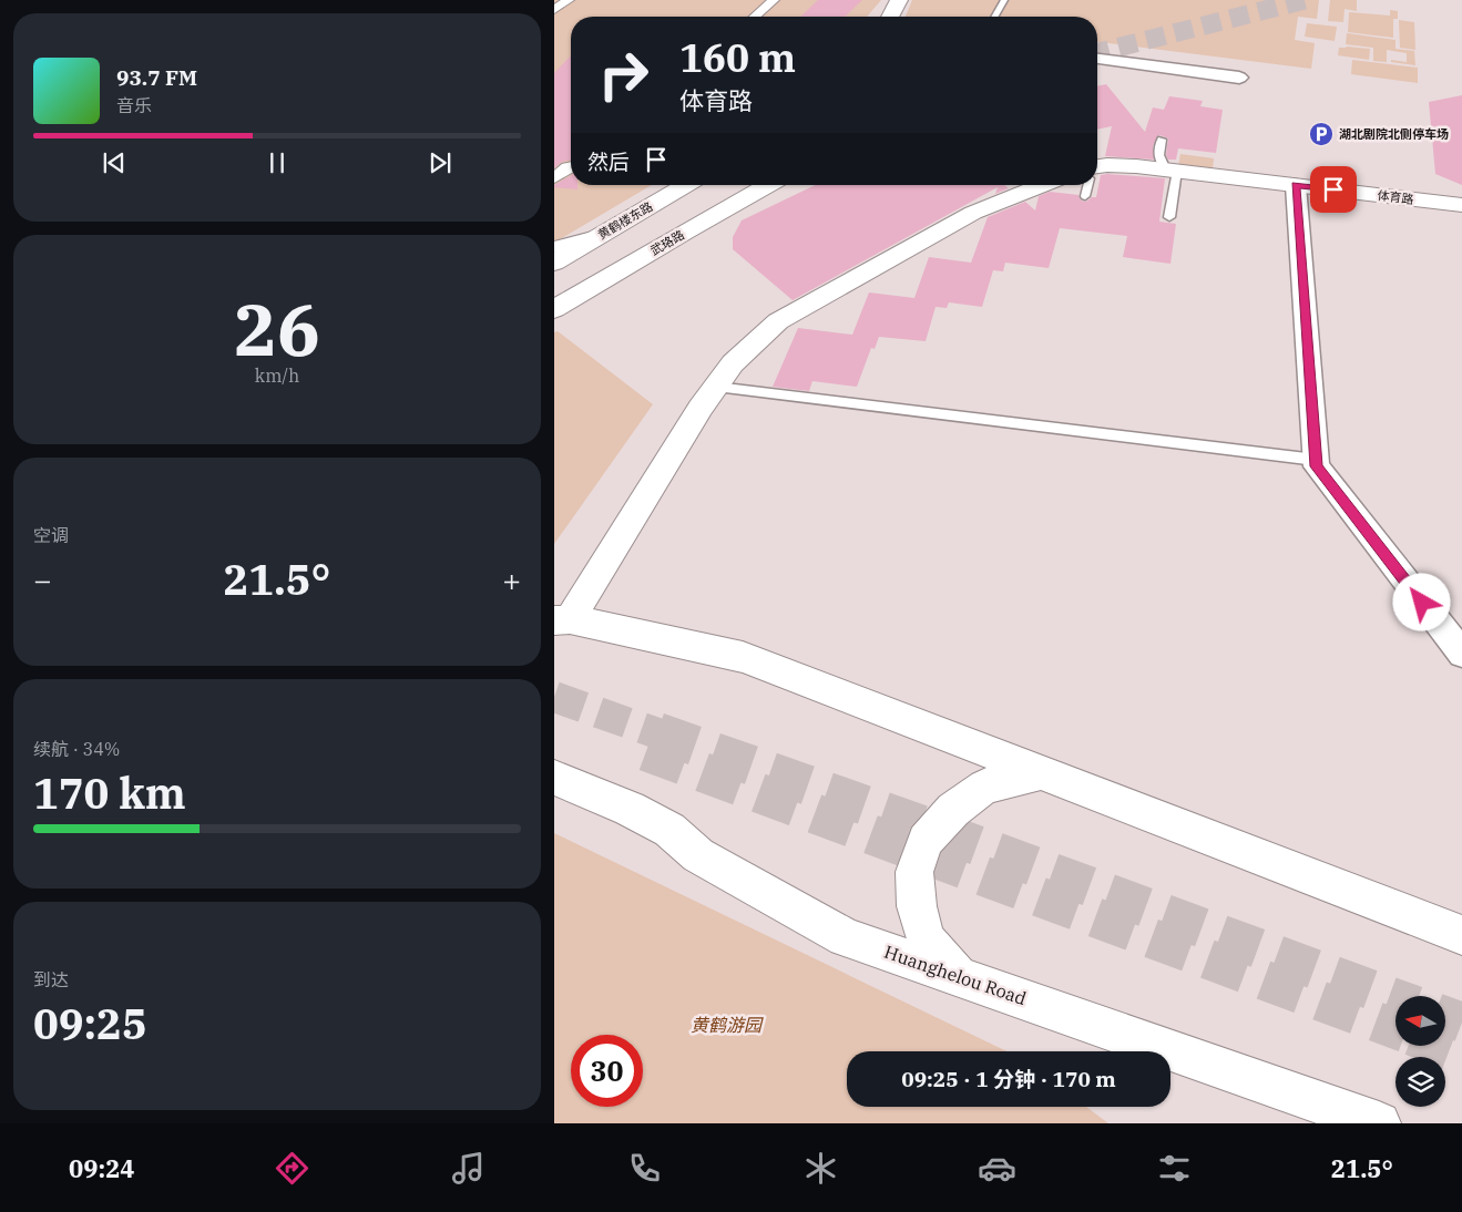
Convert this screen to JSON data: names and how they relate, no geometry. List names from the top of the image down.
{
  "streets": {
    "main road": [
      "体育路",
      "黄鹤楼东路",
      "武珞路",
      "Huanghelou Road"
    ]
  },
  "parks": ["黄鹤游园"],
  "places": {
    "parking": ["湖北剧院北侧停车场"]
  },
  "north": "left",
  "page": {
    "turn": ["160 m", "体育路"],
    "song": ["93.7 FM", "音乐"],
    "then": "然后",
    "tile": [
      ["26", "km/h"],
      "空调",
      ["续航 · 34%", "170 km"],
      ["到达", "09:25"]
    ],
    "heat": ["−", "21.5°", "+"],
    "limit": "30",
    "trip": "09:25 · 1 分钟 · 170 m",
    "tabs": ["09:24", "21.5°"]
  }
}
